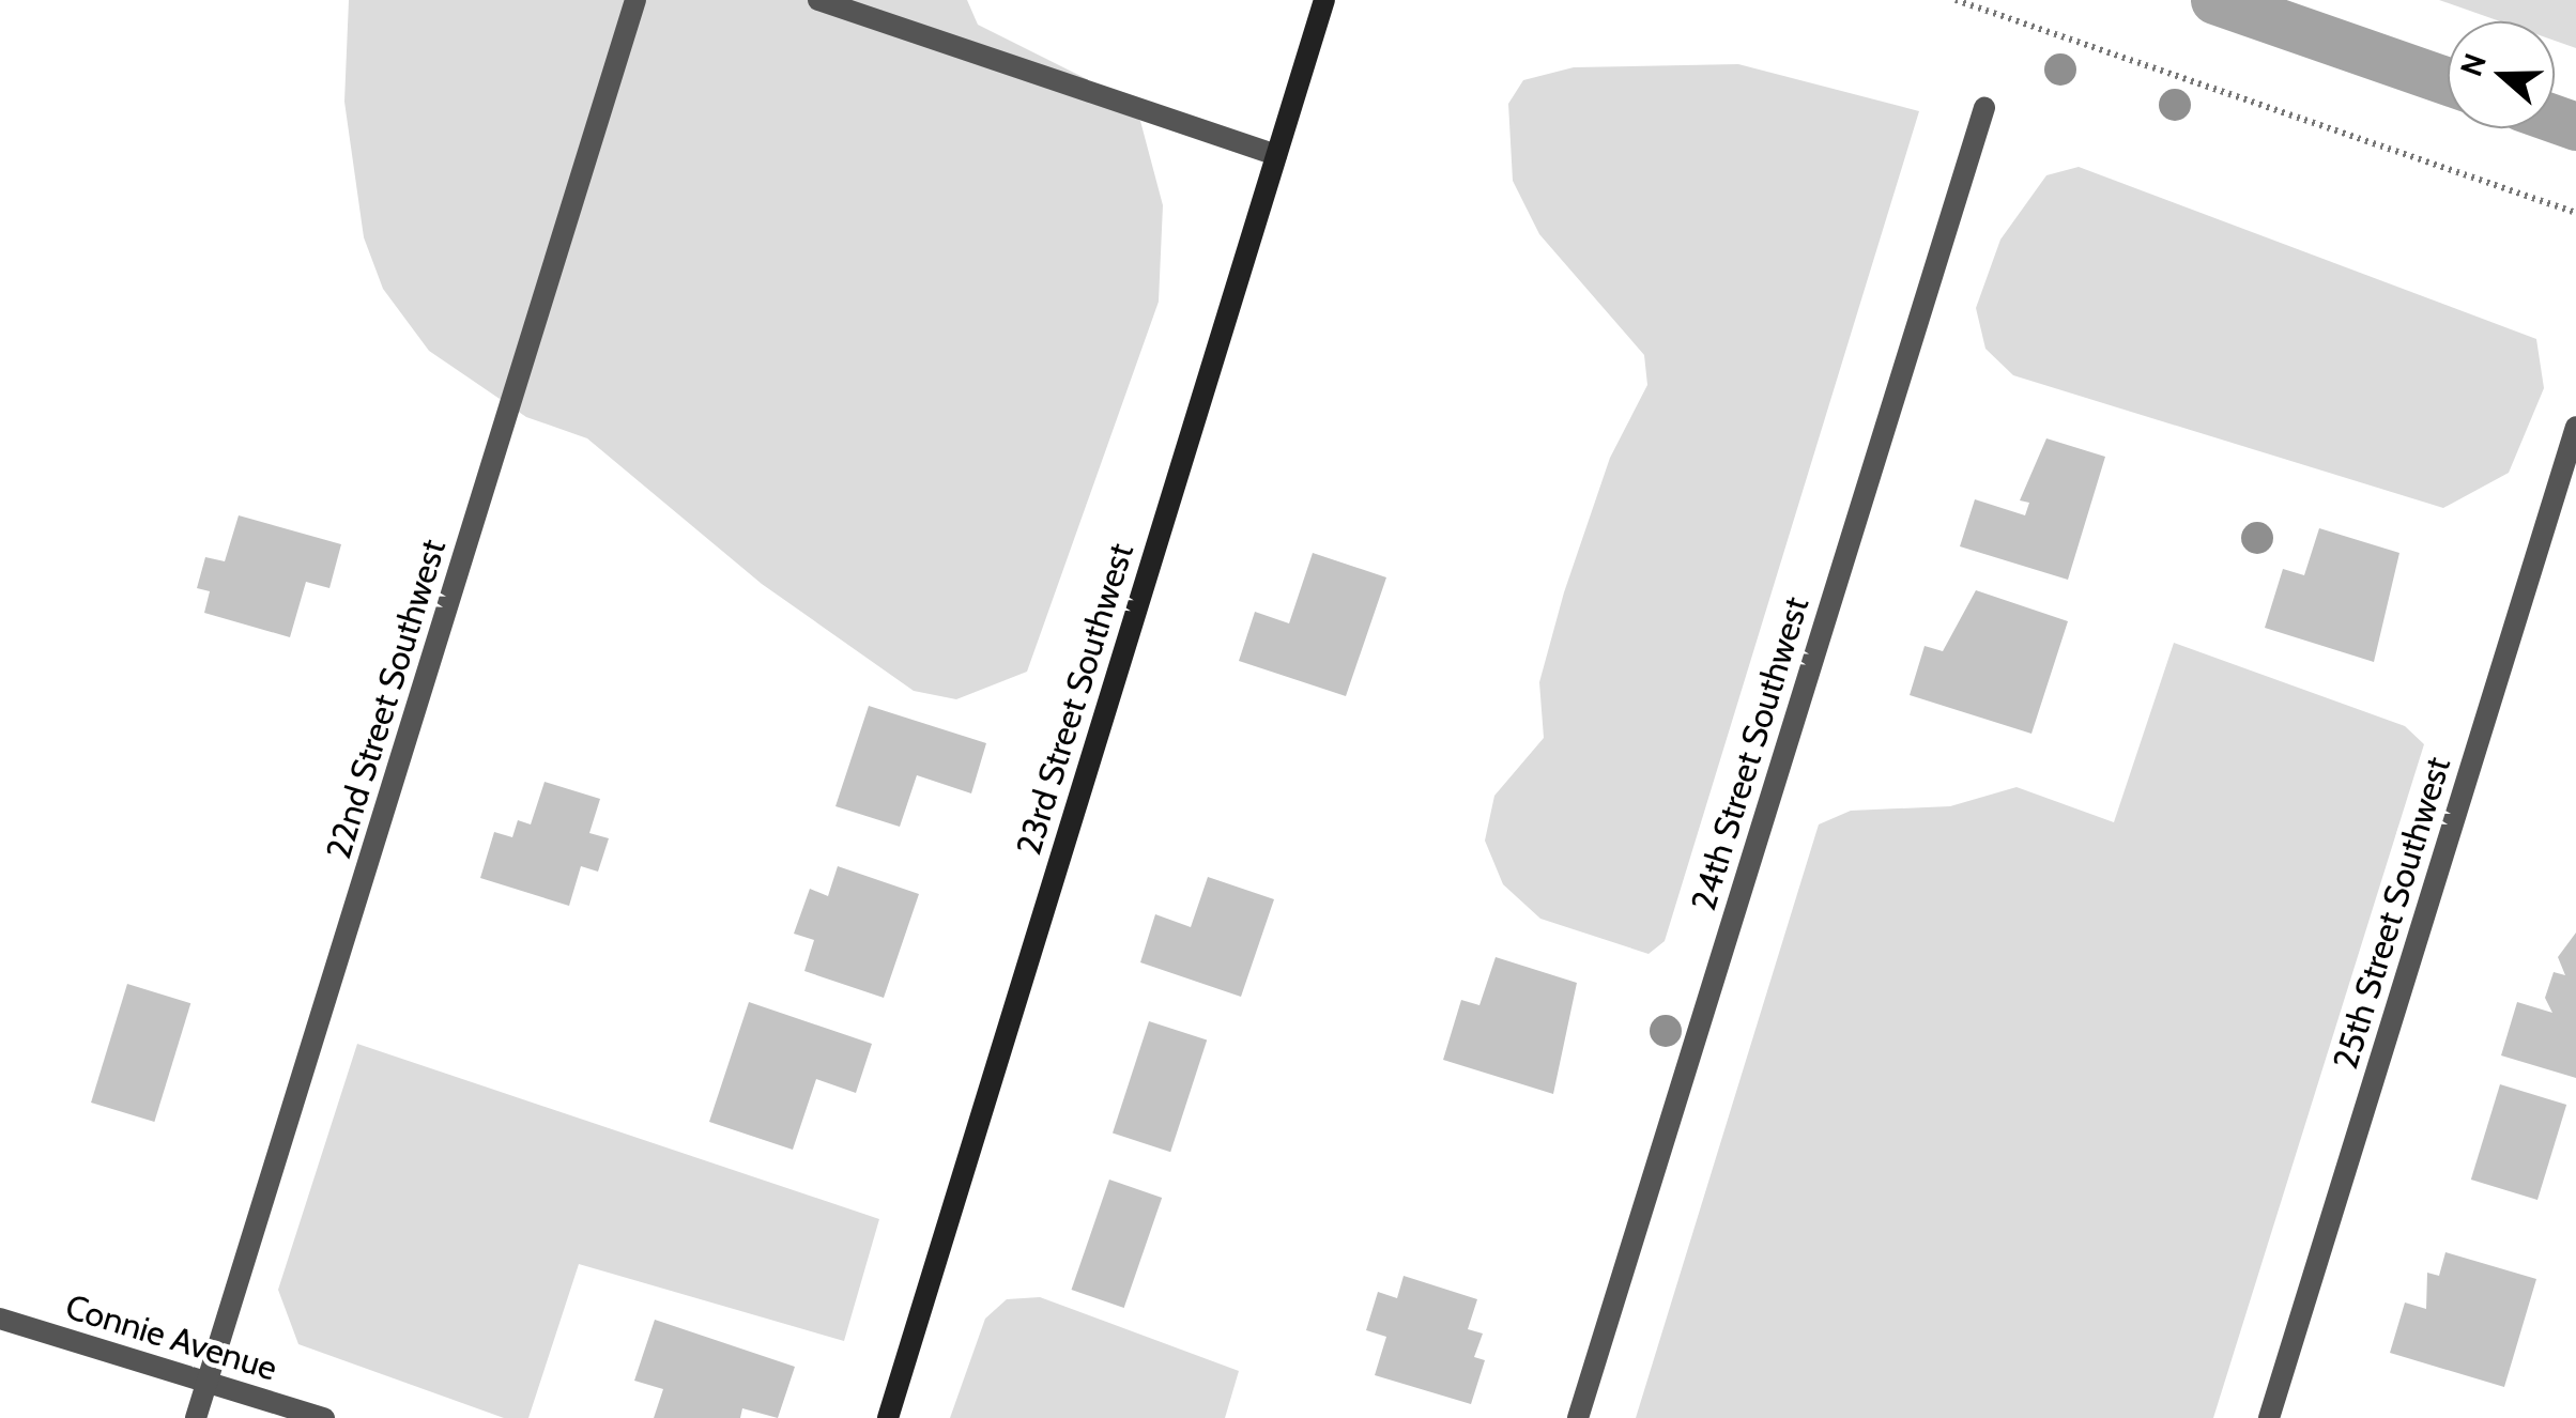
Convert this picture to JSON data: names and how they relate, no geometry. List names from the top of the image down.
{
  "streets": {
    "street": [
      "22nd Street Southwest",
      "23rd Street Southwest",
      "24th Street Southwest",
      "25th Street Southwest",
      "Connie Avenue"
    ]
  },
  "crossings": [
    ["22nd Street Southwest", "Connie Avenue"]
  ],
  "north": "left"
}
